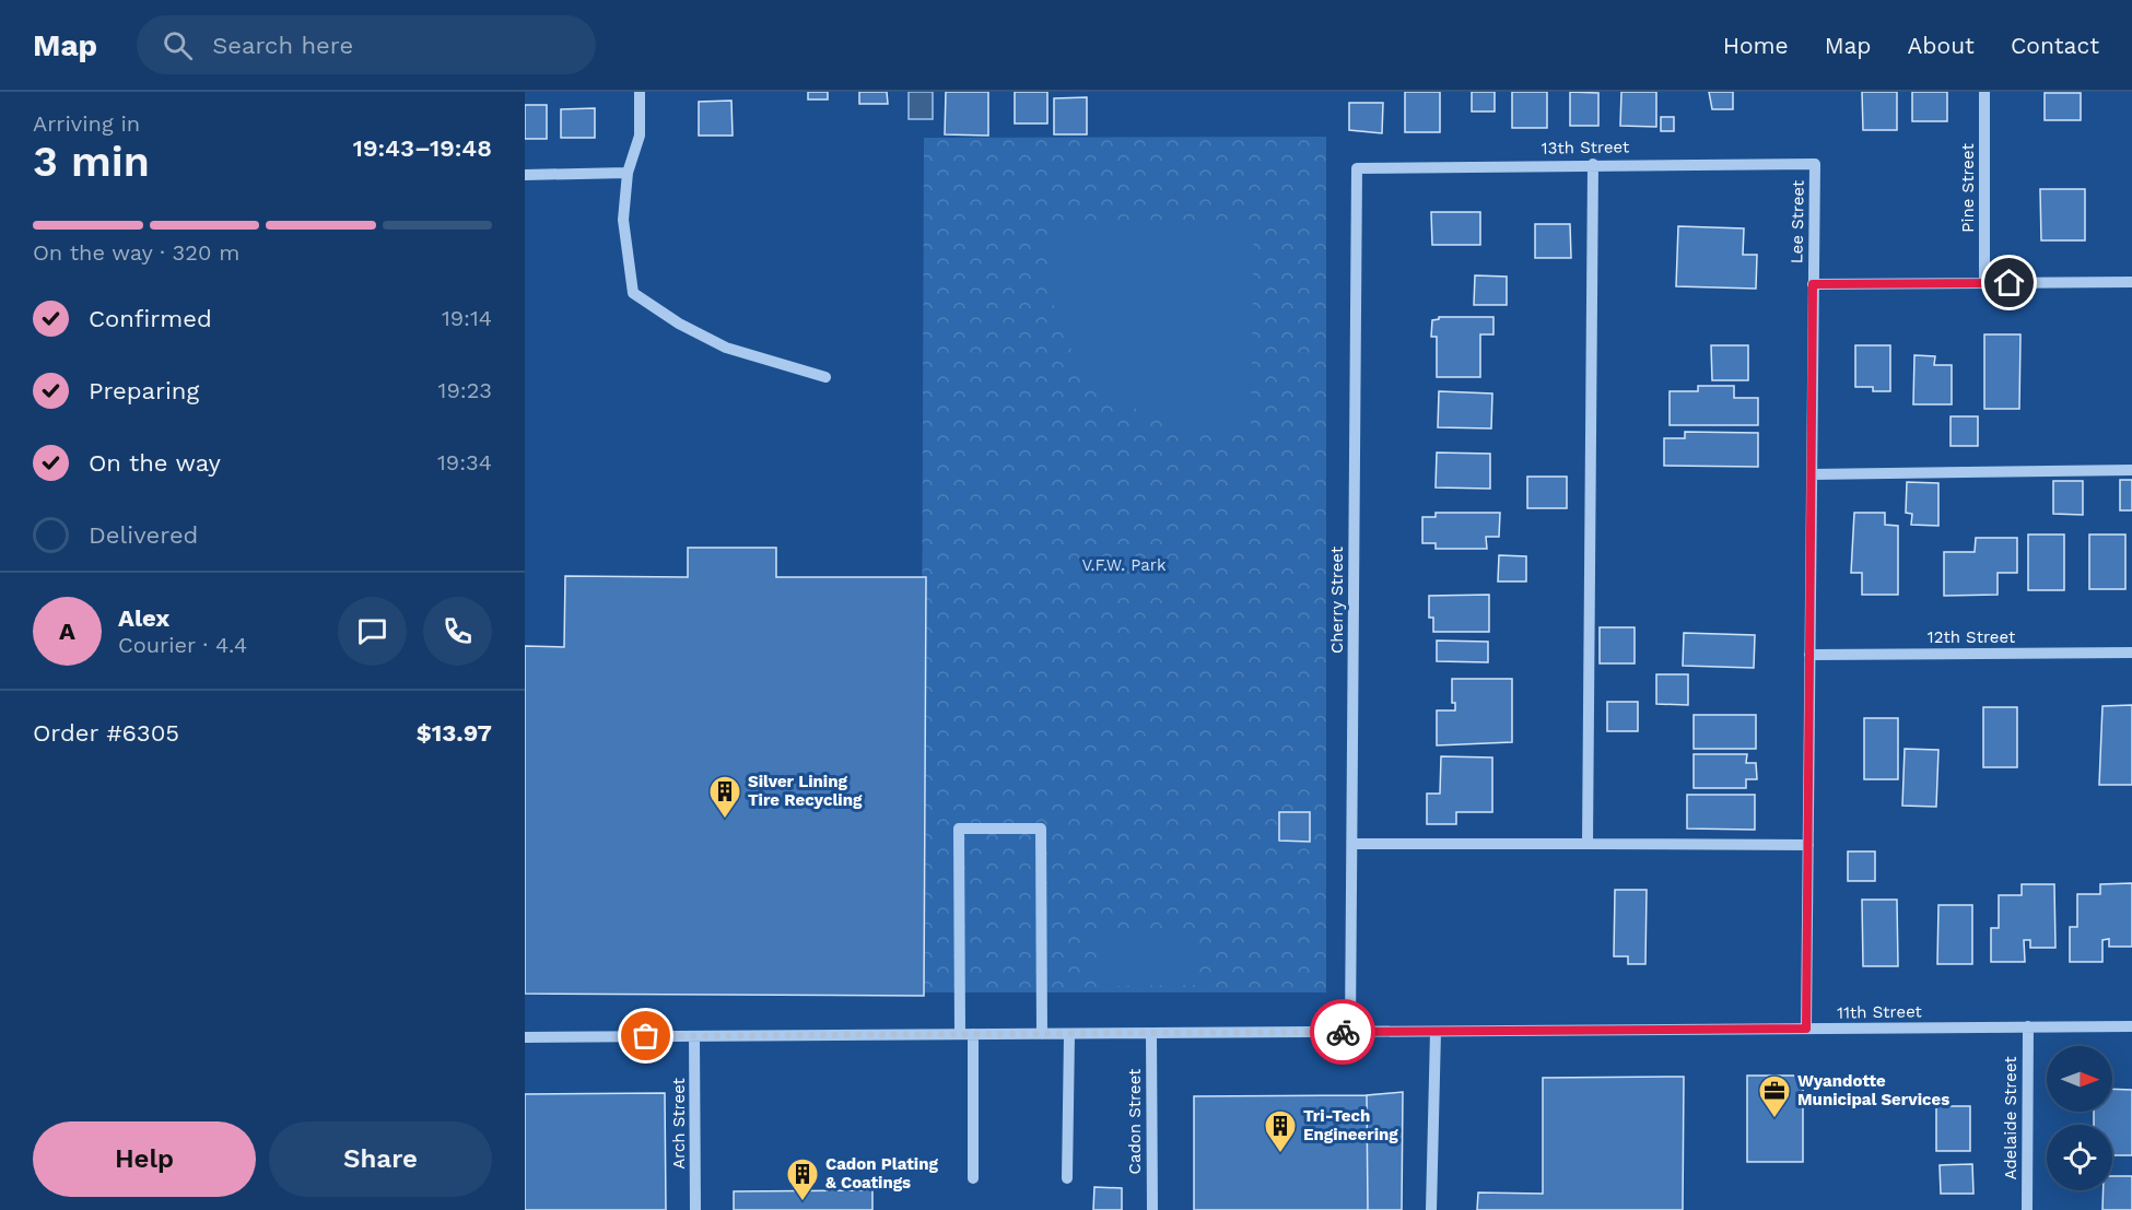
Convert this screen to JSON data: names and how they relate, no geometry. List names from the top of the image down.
{
  "streets": {
    "street": [
      "13th Street",
      "Pine Street",
      "Lee Street",
      "Cherry Street",
      "12th Street",
      "11th Street",
      "Adelaide Street",
      "Cadon Street",
      "Arch Street"
    ]
  },
  "crossings": [
    ["13th Street", "Lee Street"],
    ["13th Street", "Cherry Street"],
    ["Lee Street", "12th Street"],
    ["Lee Street", "11th Street"],
    ["Cherry Street", "11th Street"],
    ["11th Street", "Adelaide Street"],
    ["11th Street", "Cadon Street"],
    ["11th Street", "Arch Street"]
  ],
  "parks": ["V.F.W. Park"],
  "places": {
    "building": ["Silver Lining Tire Recycling", "Tri-Tech Engineering", "Cadon Plating & Coatings"],
    "office": ["Wyandotte Municipal Services"]
  },
  "north": "right",
  "page": {
    "header": "Map",
    "search": "Search here",
    "nav": [
      "Home",
      "Map",
      "About",
      "Contact"
    ],
    "heading": ["3 min", "Arriving in", "19:43–19:48"],
    "panel": [
      "Alex",
      "Courier · 4.4",
      "Order #6305",
      "$13.97"
    ],
    "bar": "On the way · 320 m",
    "list": [
      ["Confirmed", "19:14"],
      ["Preparing", "19:23"],
      ["On the way", "19:34"],
      "Delivered"
    ],
    "round": "A",
    "buttons": ["Help", "Share"]
  }
}
